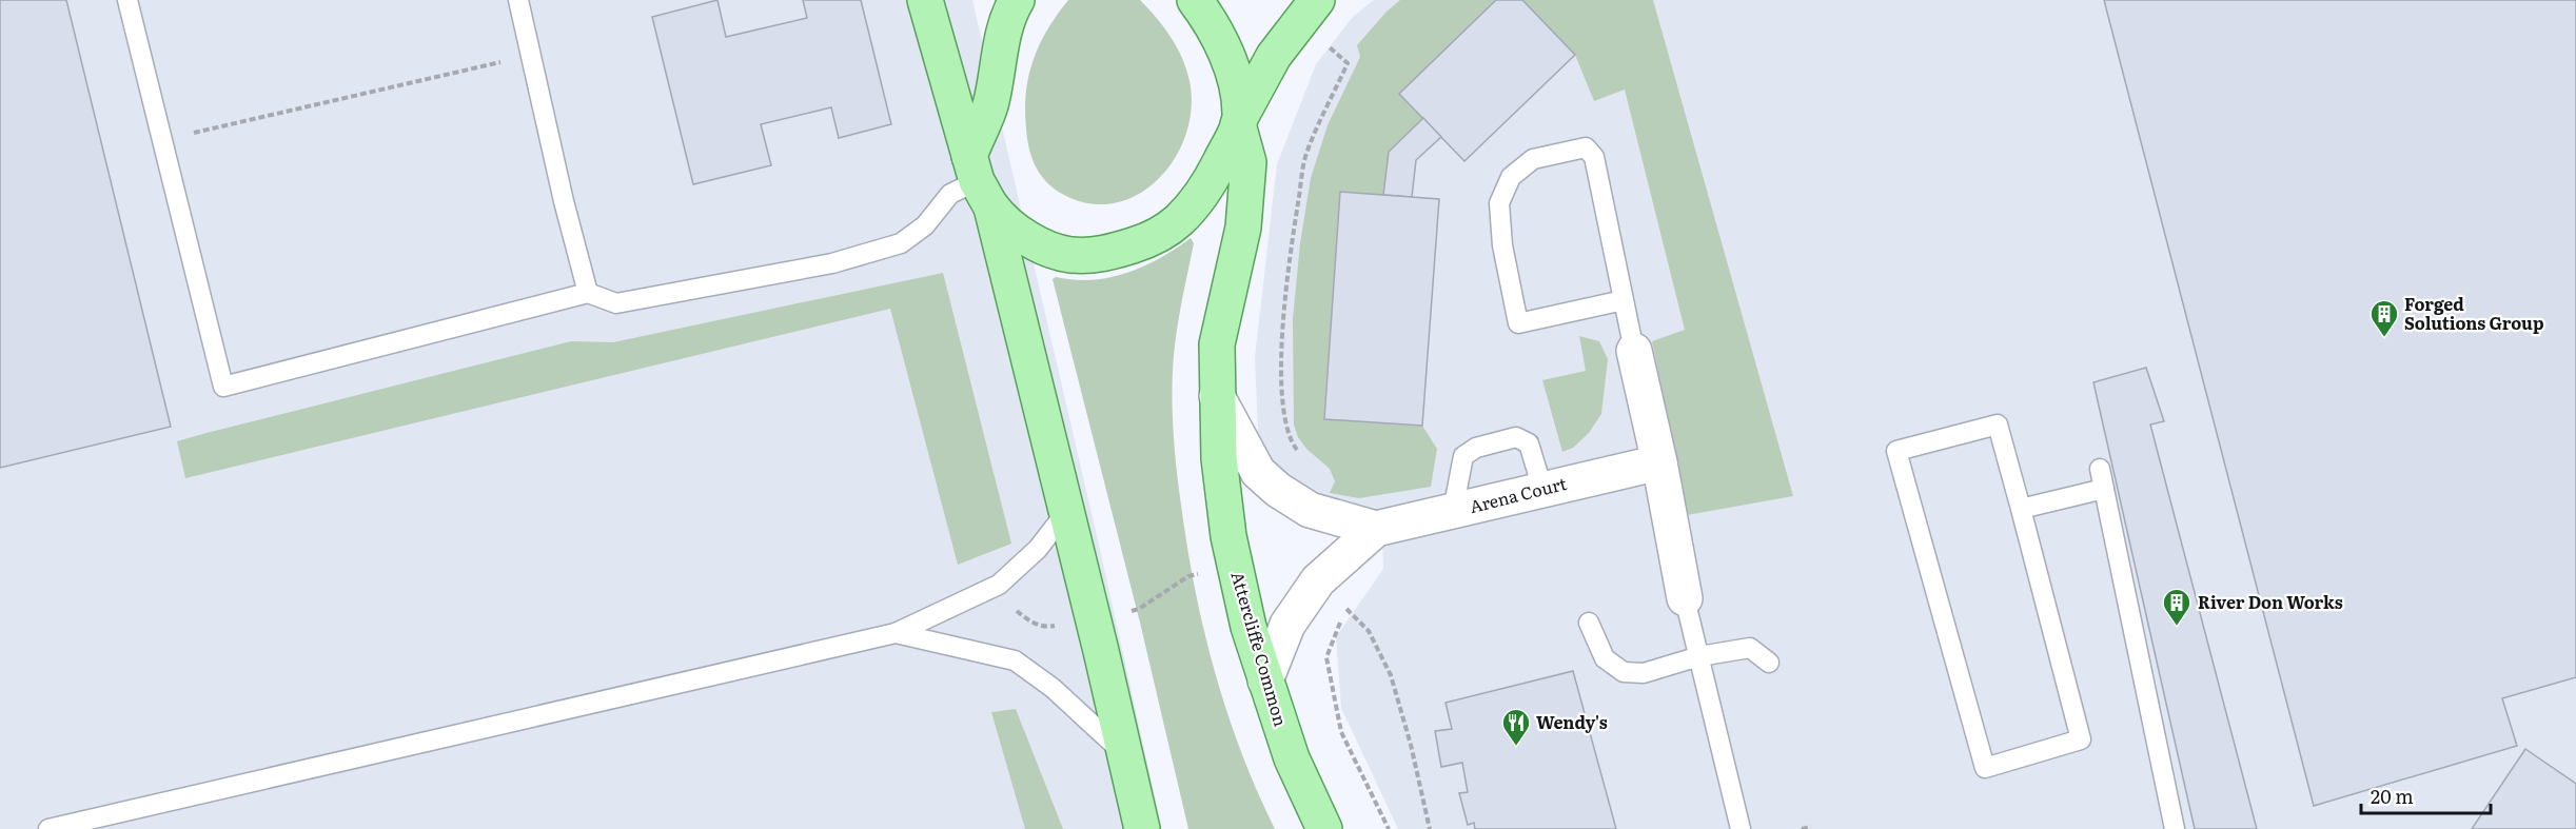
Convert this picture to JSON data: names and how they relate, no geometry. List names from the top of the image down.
{
  "streets": {
    "main road": ["Attercliffe Common"],
    "street": ["Arena Court"]
  },
  "crossings": [
    ["Arena Court", "Attercliffe Common"]
  ],
  "places": {
    "building": ["Forged Solutions Group", "River Don Works"],
    "restaurant": ["Wendy's"]
  },
  "scale_bar": "20 m"
}
